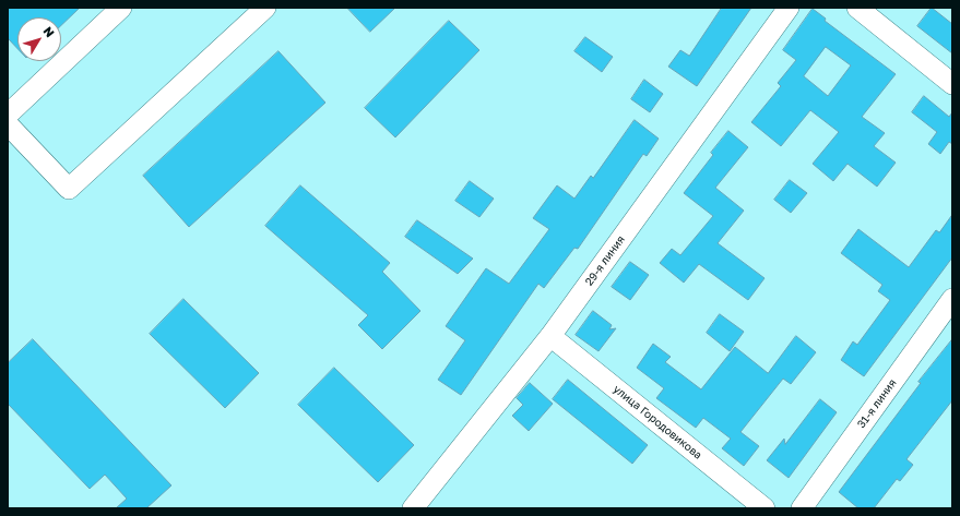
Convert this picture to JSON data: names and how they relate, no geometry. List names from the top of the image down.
{
  "streets": {
    "street": ["29-я линия", "31-я линия", "улица Городовикова"]
  },
  "crossings": [
    ["29-я линия", "улица Городовикова"]
  ],
  "north": "top right"
}
